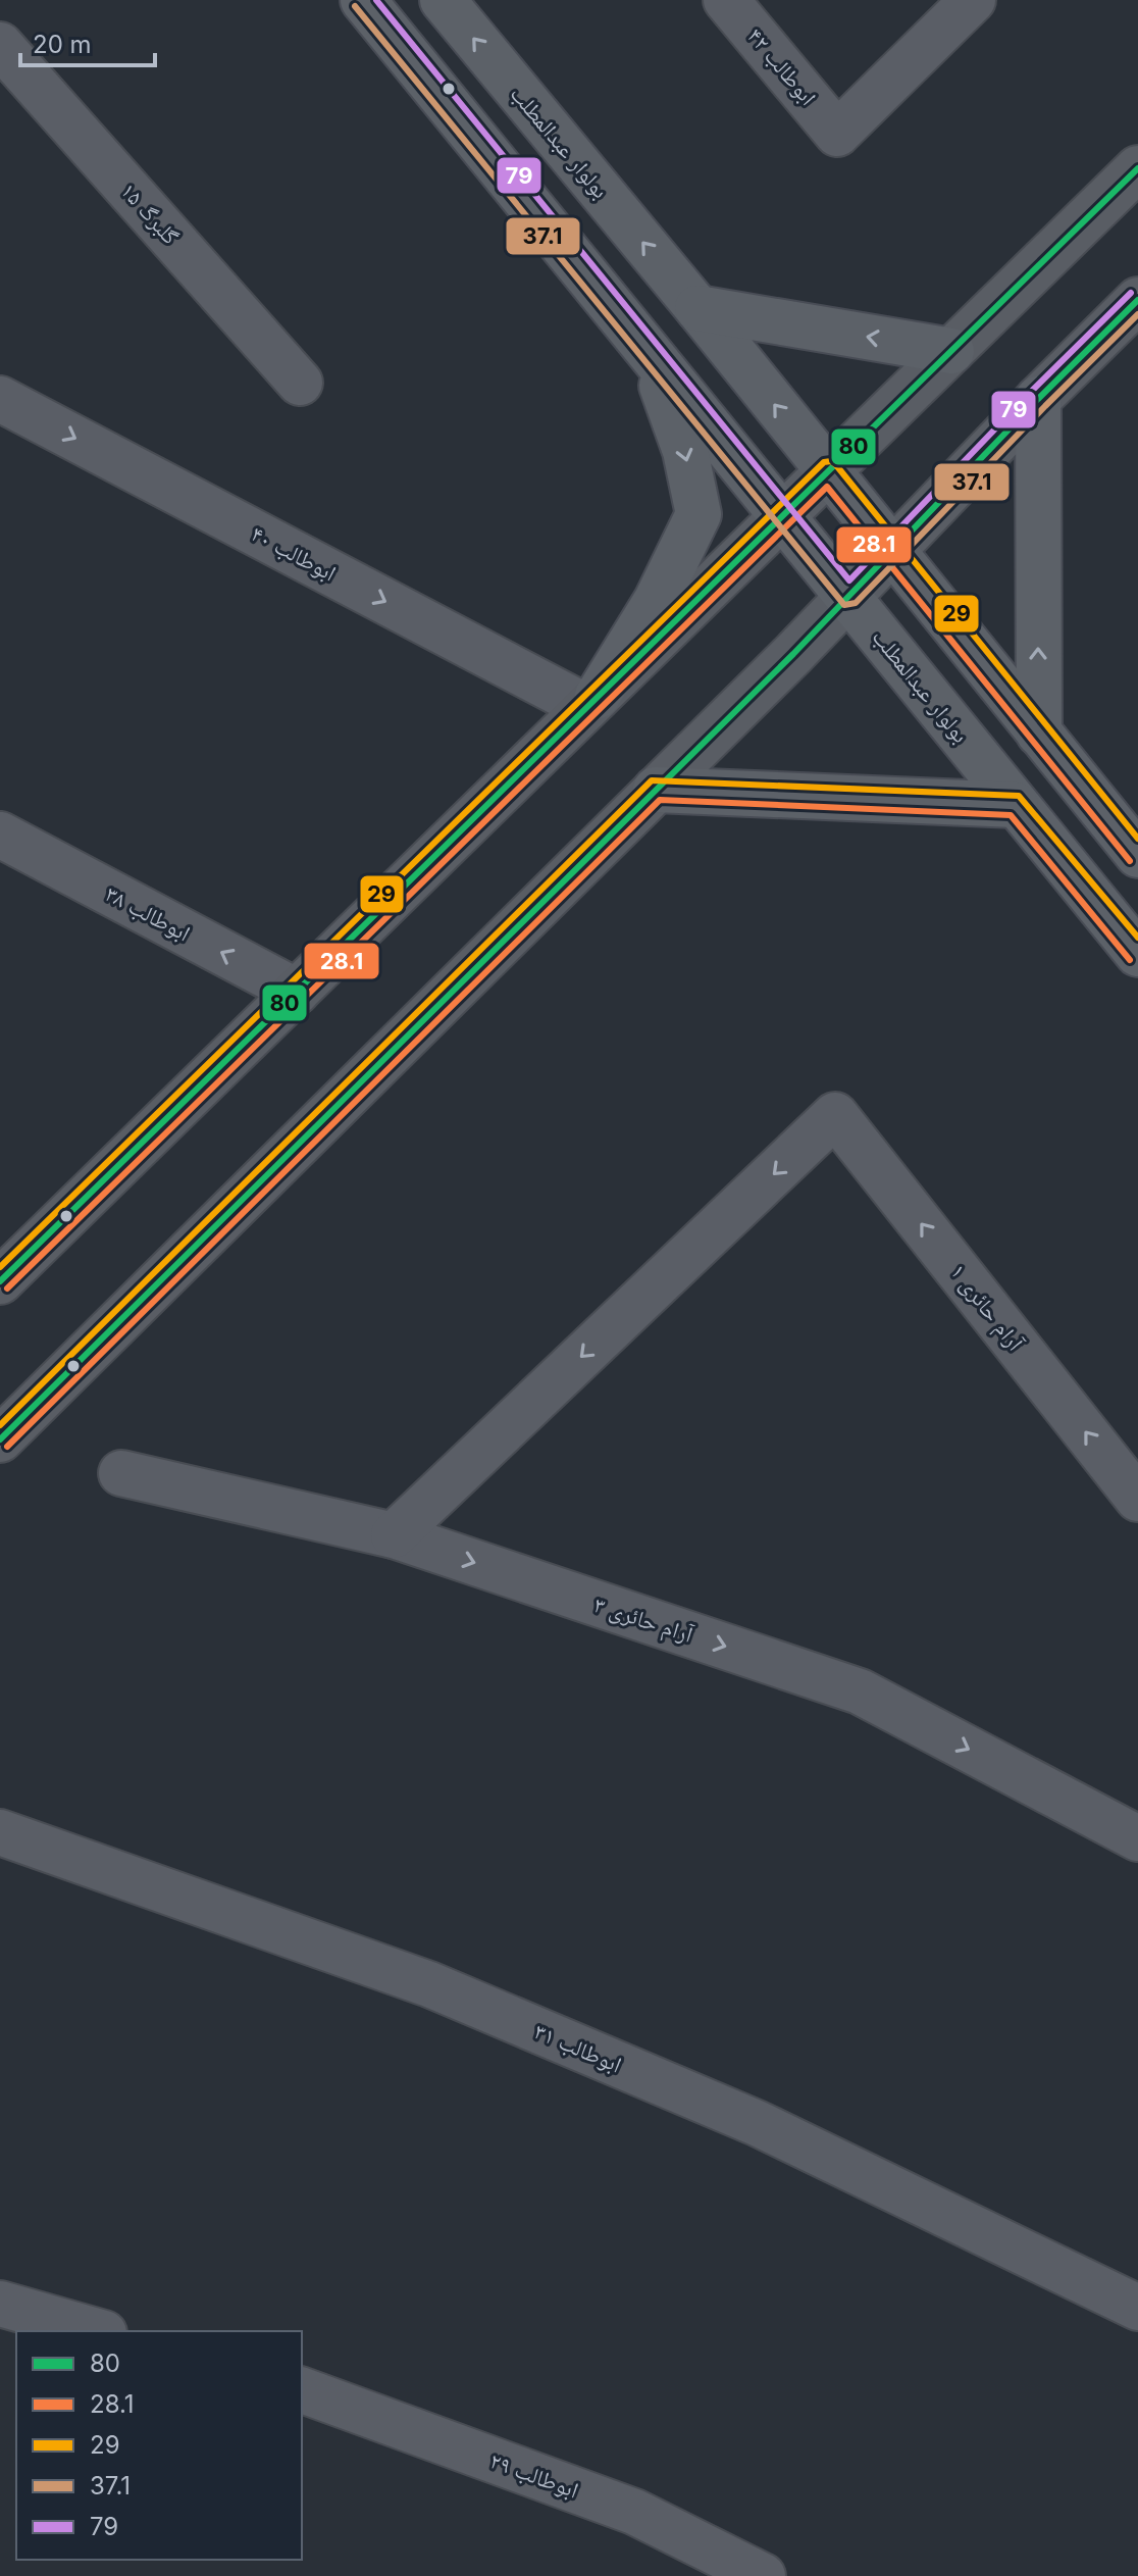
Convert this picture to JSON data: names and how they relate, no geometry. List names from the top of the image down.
{
  "streets": {
    "main road": ["بولوار عبدالمطلب"],
    "street": [
      "ابوطالب ۴۲",
      "گلبرگ ۱۵",
      "ابوطالب ۴۰",
      "ابوطالب ۳۸",
      "آرام حائری ۱",
      "آرام حائری ۳",
      "ابوطالب ۳۱",
      "ابوطالب ۲۹"
    ]
  },
  "crossings": [
    ["آرام حائری ۱", "آرام حائری ۳"]
  ],
  "one_way": ["ابوطالب ۴۰", "ابوطالب ۳۸", "آرام حائری ۳"],
  "lines": [
    "transit line 79",
    "transit line 37.1",
    "transit line 80",
    "transit line 29",
    "transit line 28.1"
  ],
  "legend": [
    "80",
    "28.1",
    "29",
    "37.1",
    "79"
  ],
  "scale_bar": "20 m"
}
